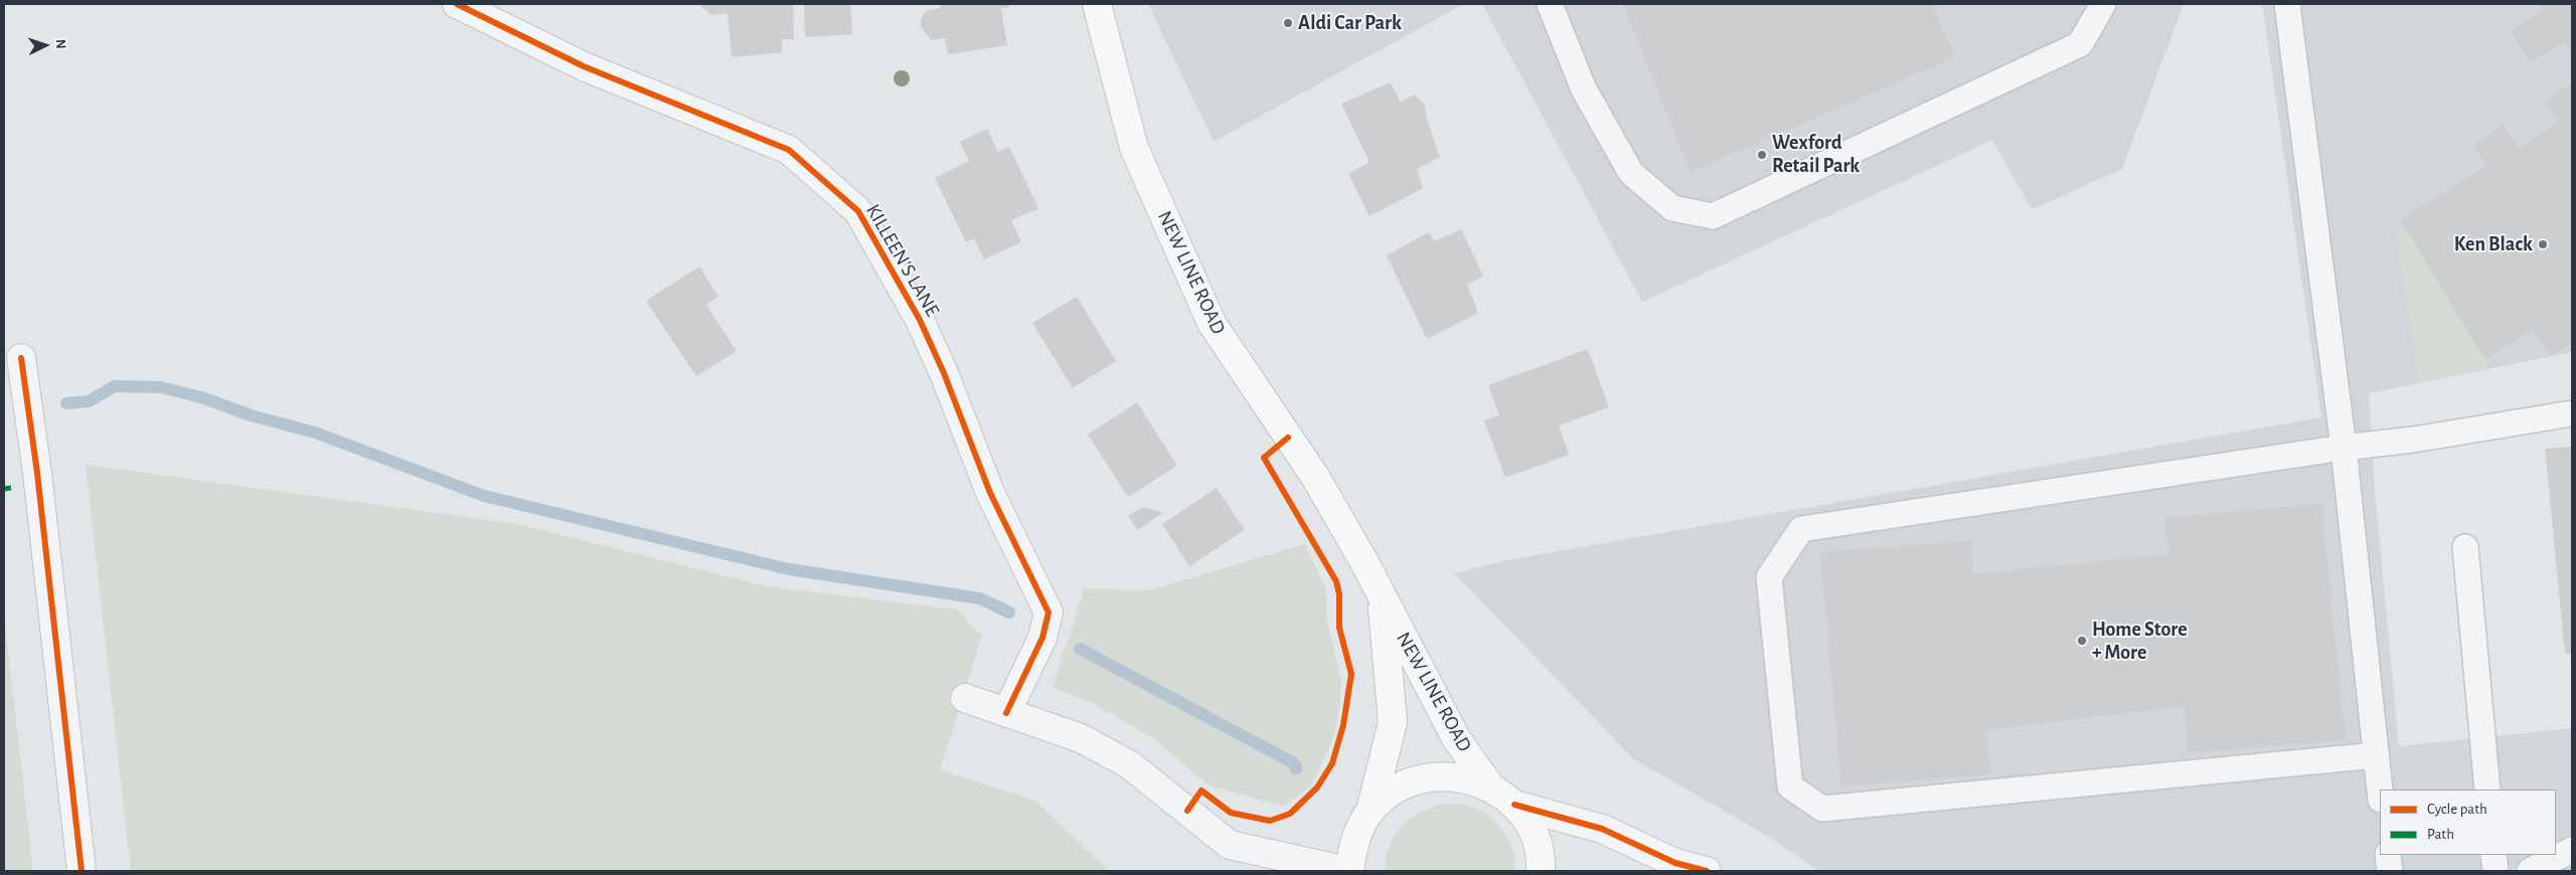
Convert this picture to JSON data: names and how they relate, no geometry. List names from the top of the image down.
{
  "streets": {
    "main road": ["NEW LINE ROAD"],
    "street": ["KILLEEN'S LANE"]
  },
  "places": [
    "Aldi Car Park",
    "Wexford Retail Park",
    "Ken Black",
    "Home Store + More"
  ],
  "legend": ["Cycle path", "Path"],
  "north": "right"
}
